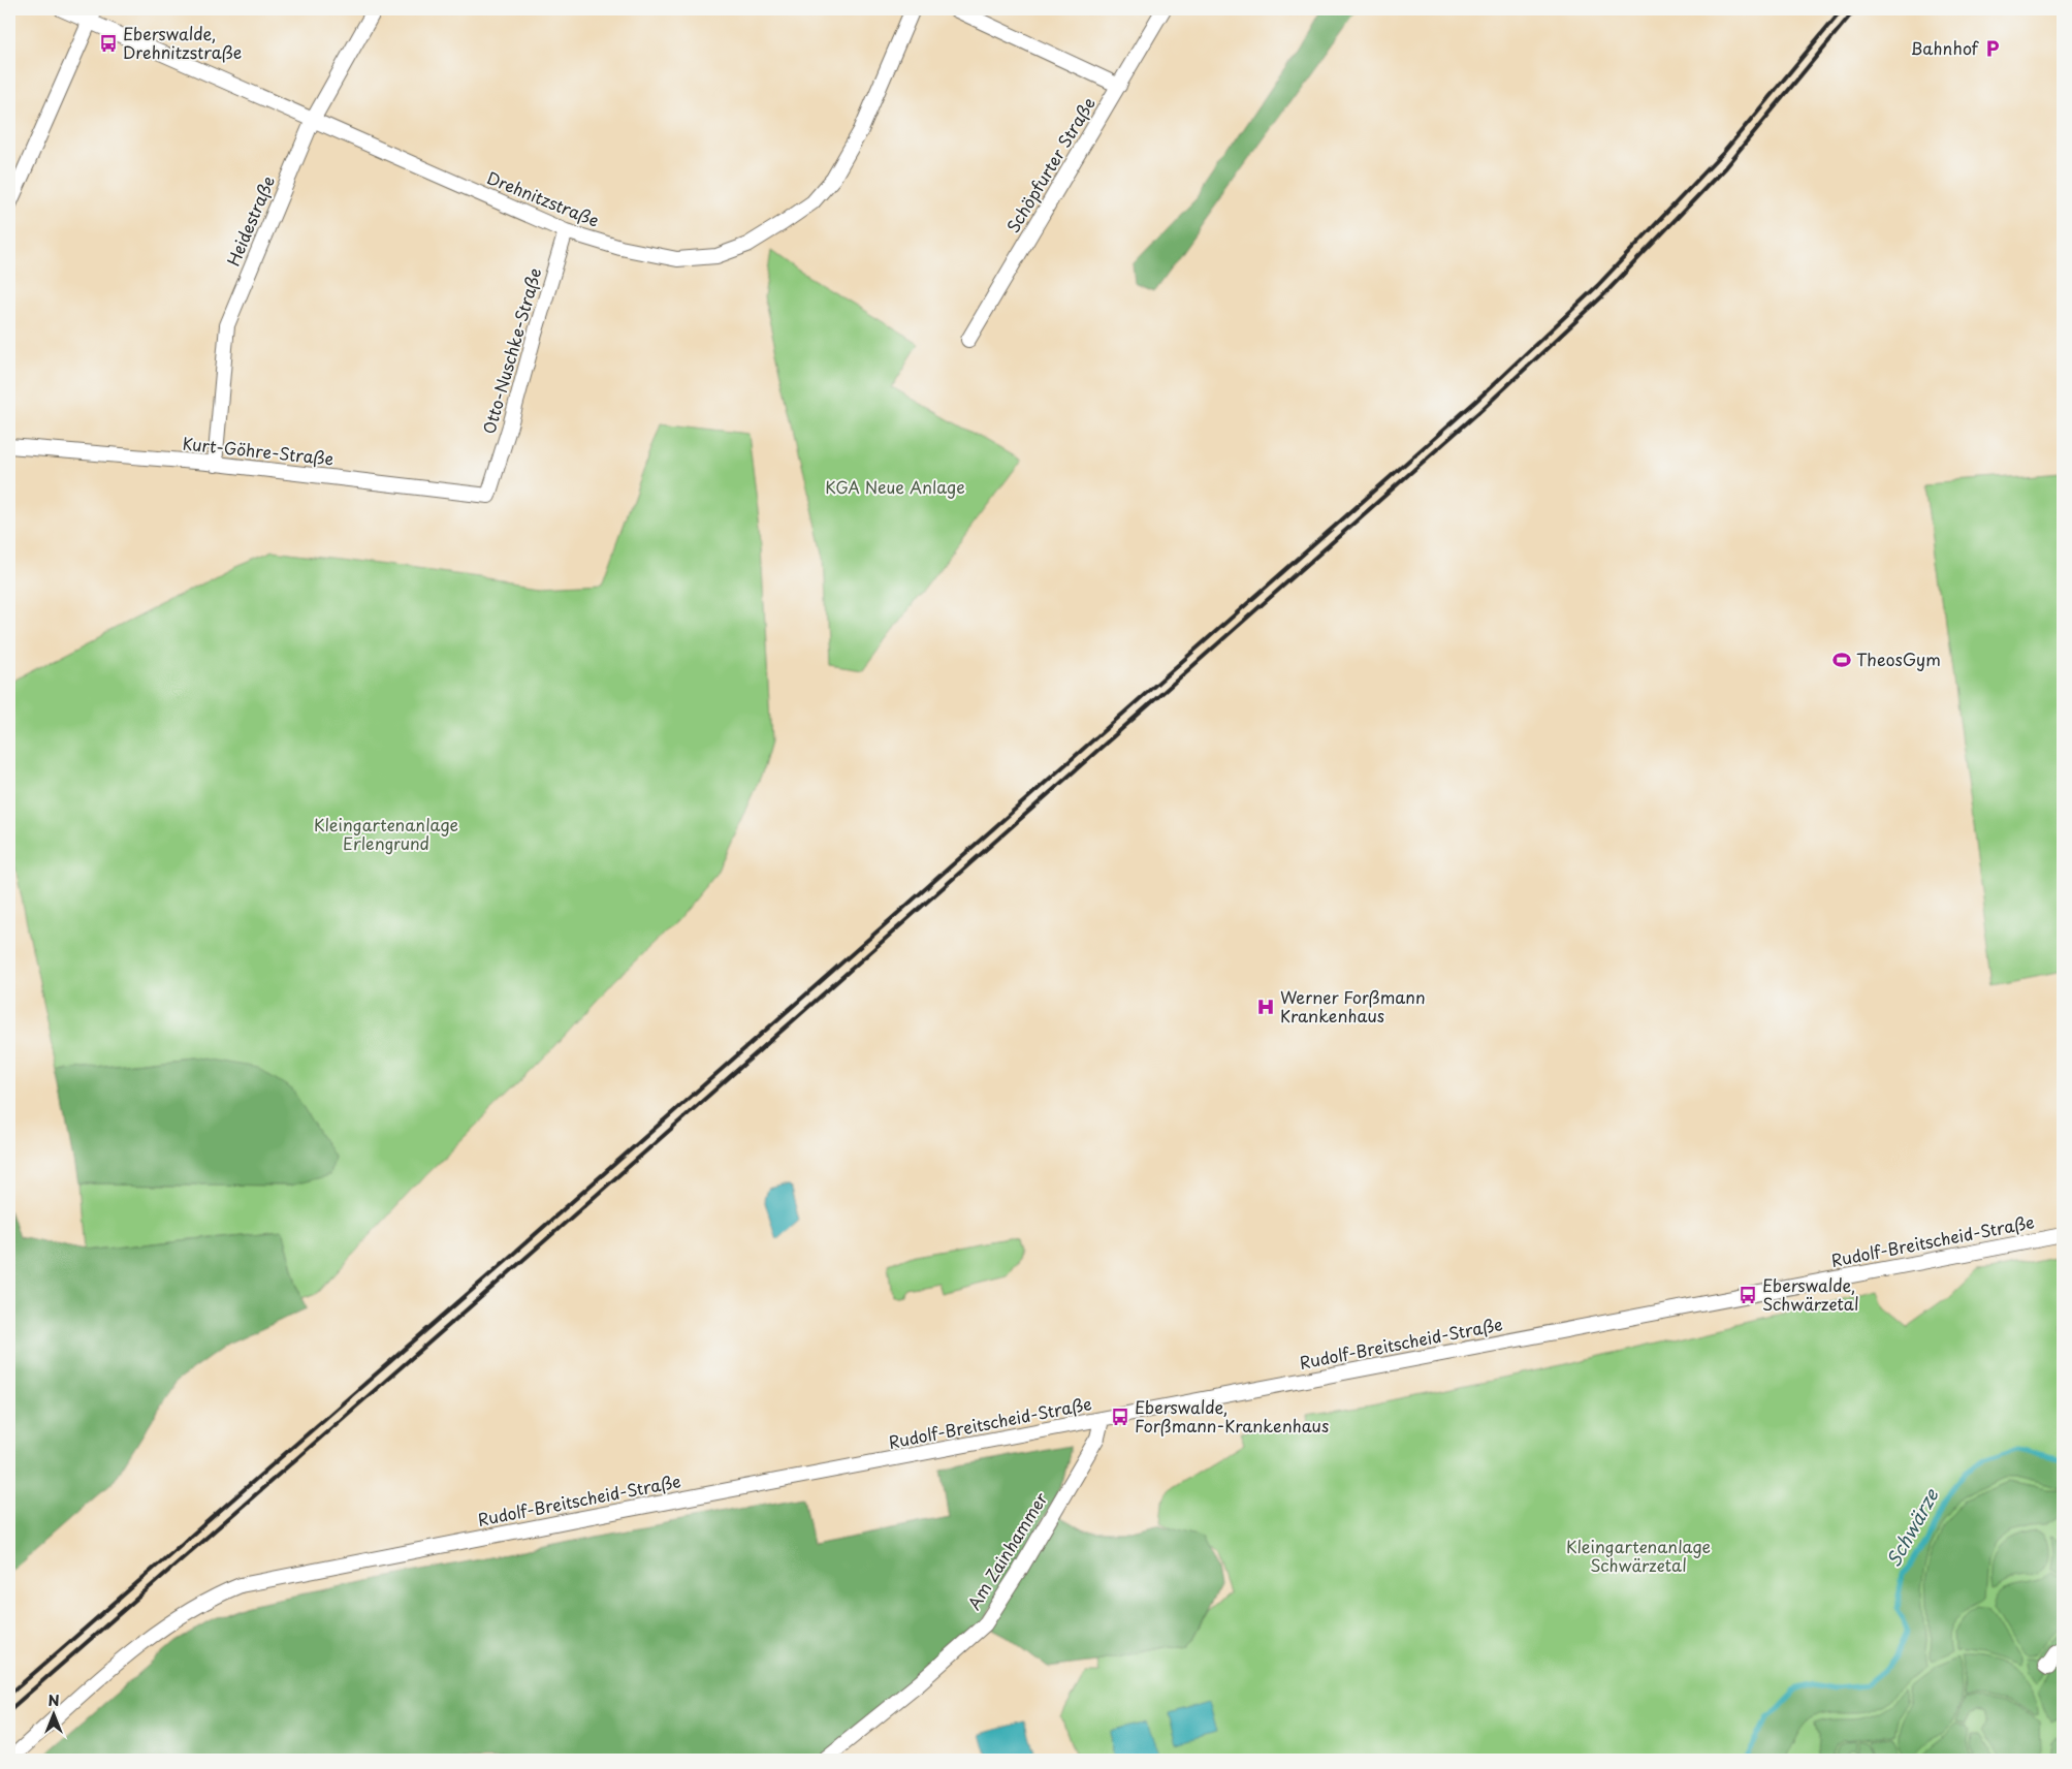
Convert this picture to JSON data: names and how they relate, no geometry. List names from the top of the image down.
{
  "streets": {
    "street": [
      "Schöpfurter Straße",
      "Drehnitzstraße",
      "Heidestraße",
      "Otto-Nuschke-Straße",
      "Kurt-Göhre-Straße",
      "Rudolf-Breitscheid-Straße",
      "Am Zainhammer"
    ]
  },
  "crossings": [
    ["Drehnitzstraße", "Heidestraße"],
    ["Drehnitzstraße", "Otto-Nuschke-Straße"],
    ["Heidestraße", "Kurt-Göhre-Straße"],
    ["Otto-Nuschke-Straße", "Kurt-Göhre-Straße"],
    ["Rudolf-Breitscheid-Straße", "Am Zainhammer"]
  ],
  "water": ["Schwärze"],
  "parks": ["KGA Neue Anlage", "Kleingartenanlage Erlengrund", "Kleingartenanlage Schwärzetal"],
  "places": {
    "bus stop": ["Eberswalde, Drehnitzstraße", "Eberswalde, Schwärzetal", "Eberswalde, Forßmann-Krankenhaus"],
    "parking": ["Bahnhof"],
    "sports": ["TheosGym"],
    "hospital": ["Werner Forßmann Krankenhaus"]
  },
  "north": "top"
}
